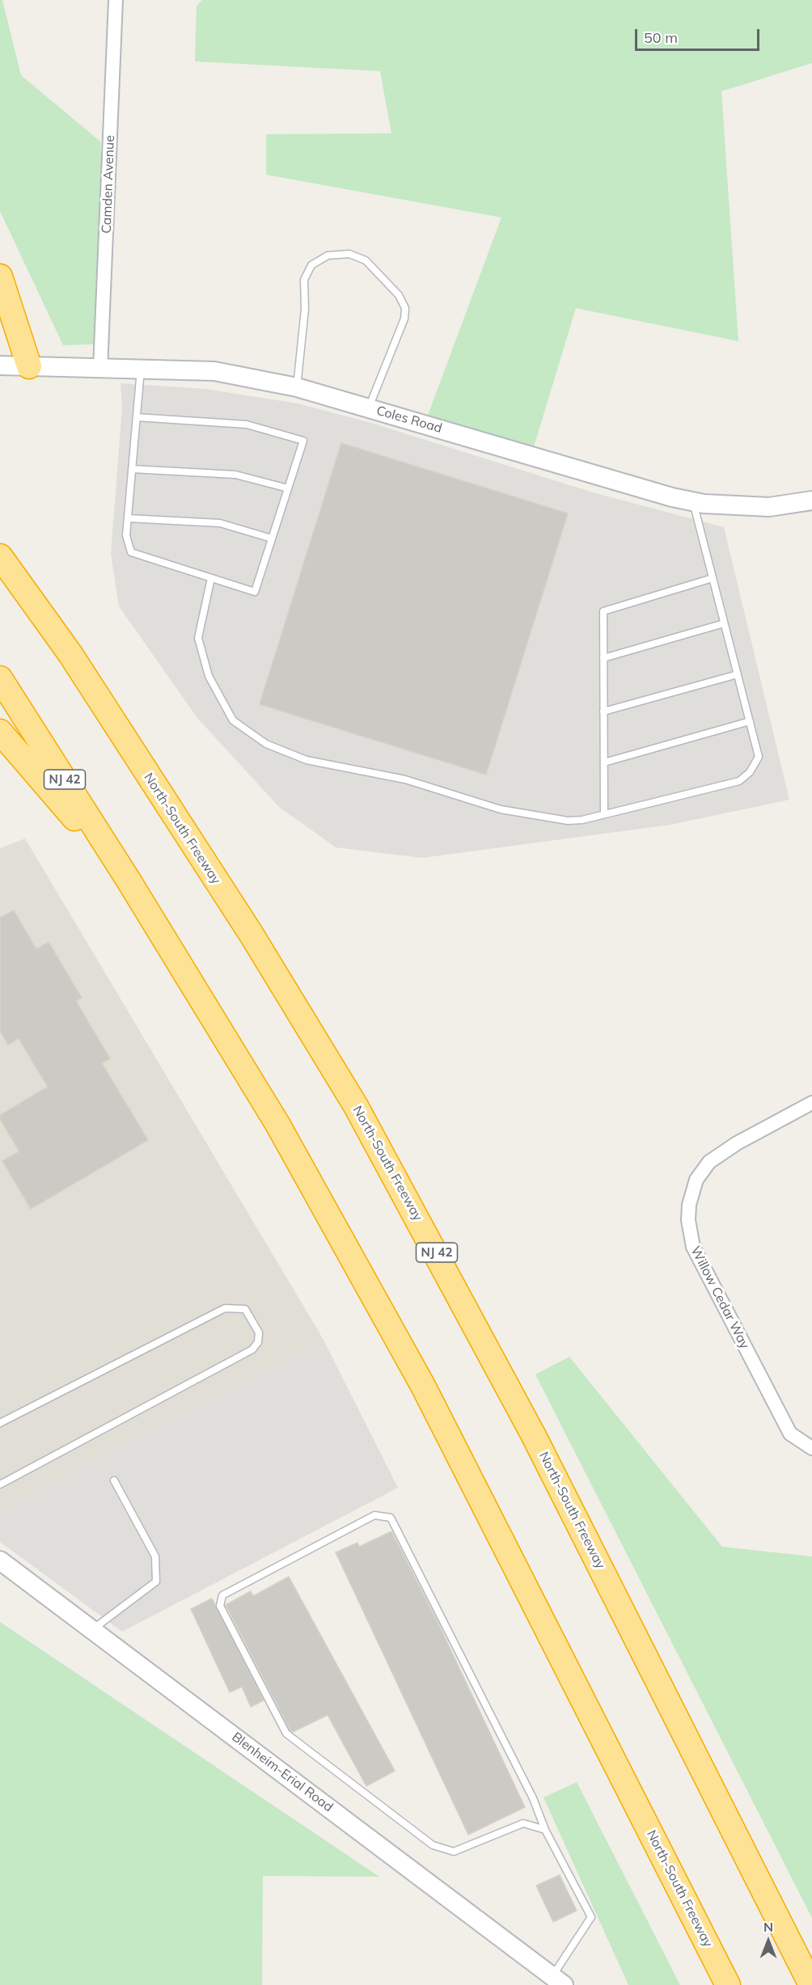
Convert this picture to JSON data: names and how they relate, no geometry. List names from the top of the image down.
{
  "streets": {
    "highway": ["NJ 42", "North-South Freeway"],
    "street": [
      "Camden Avenue",
      "Coles Road",
      "Willow Cedar Way",
      "Blenheim-Erial Road"
    ]
  },
  "crossings": [
    ["Camden Avenue", "Coles Road"]
  ],
  "scale_bar": "50 m",
  "north": "top"
}
